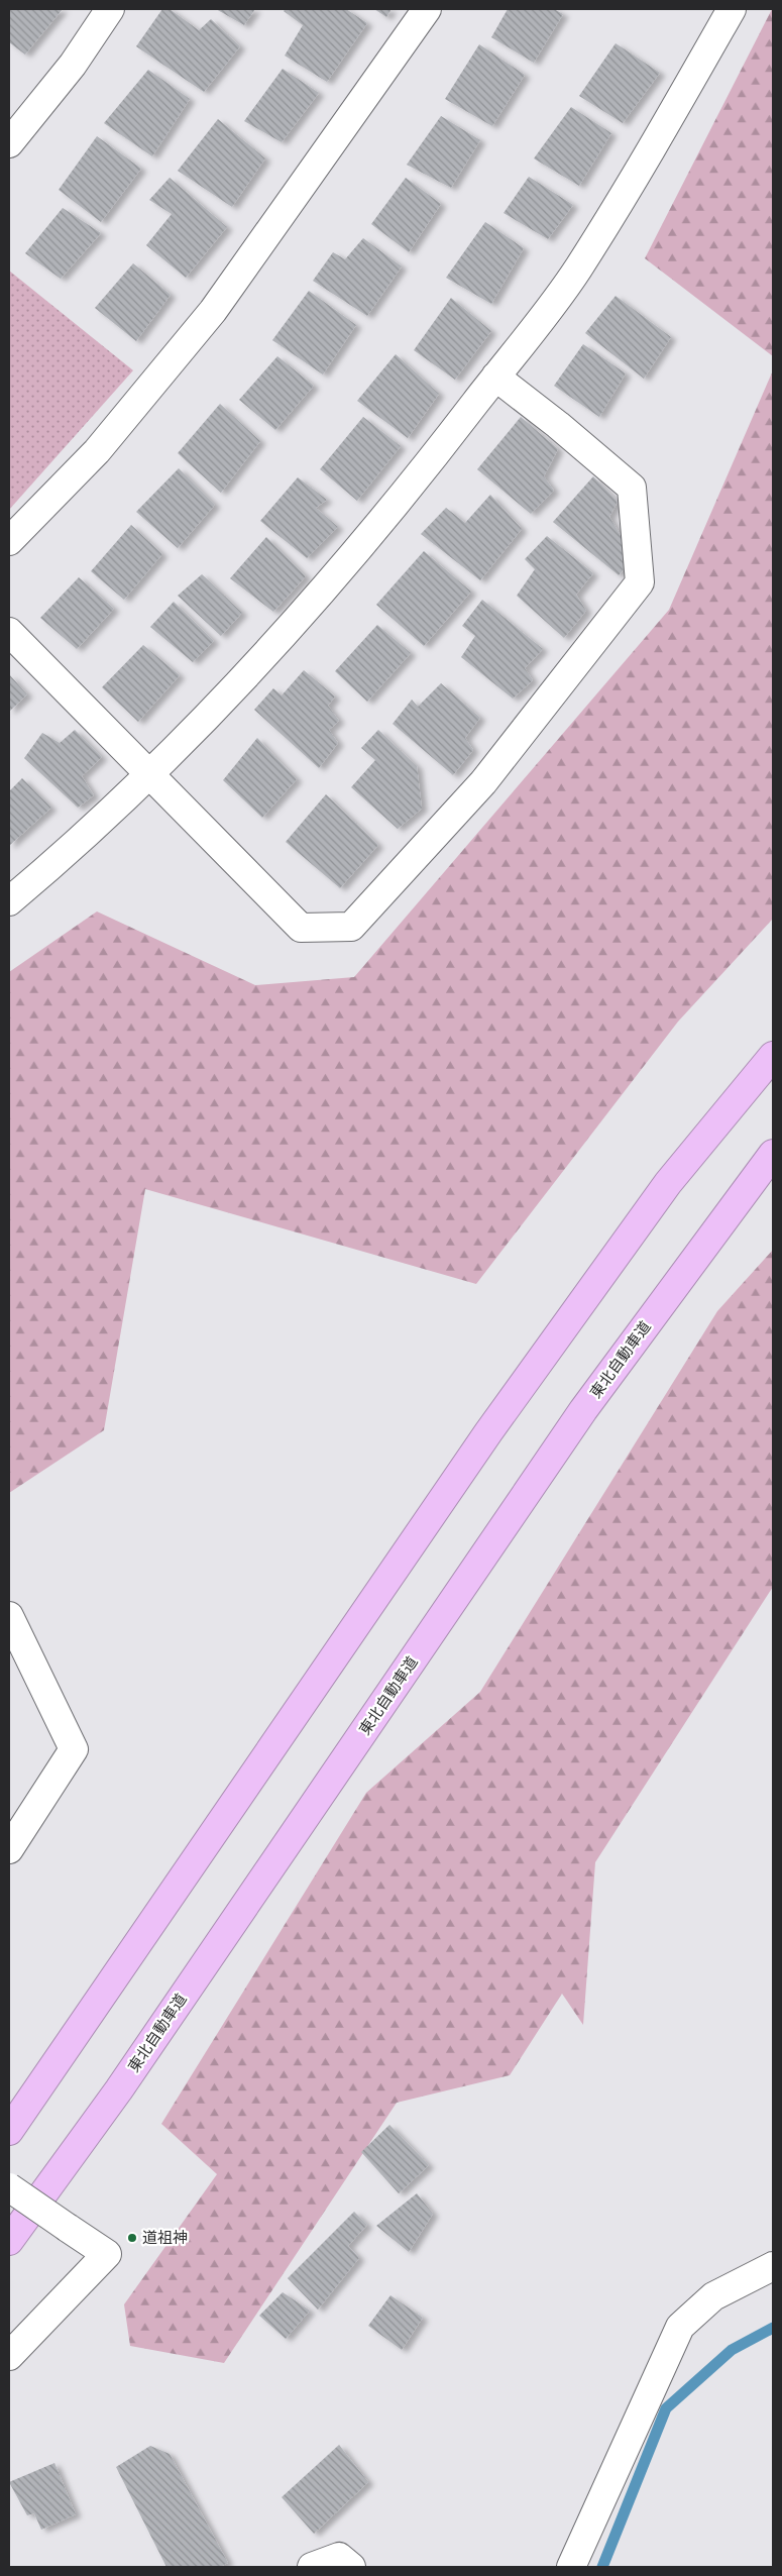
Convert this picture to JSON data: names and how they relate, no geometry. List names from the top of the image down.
{
  "streets": {
    "highway": ["東北自動車道"]
  },
  "places": ["道祖神"]
}
